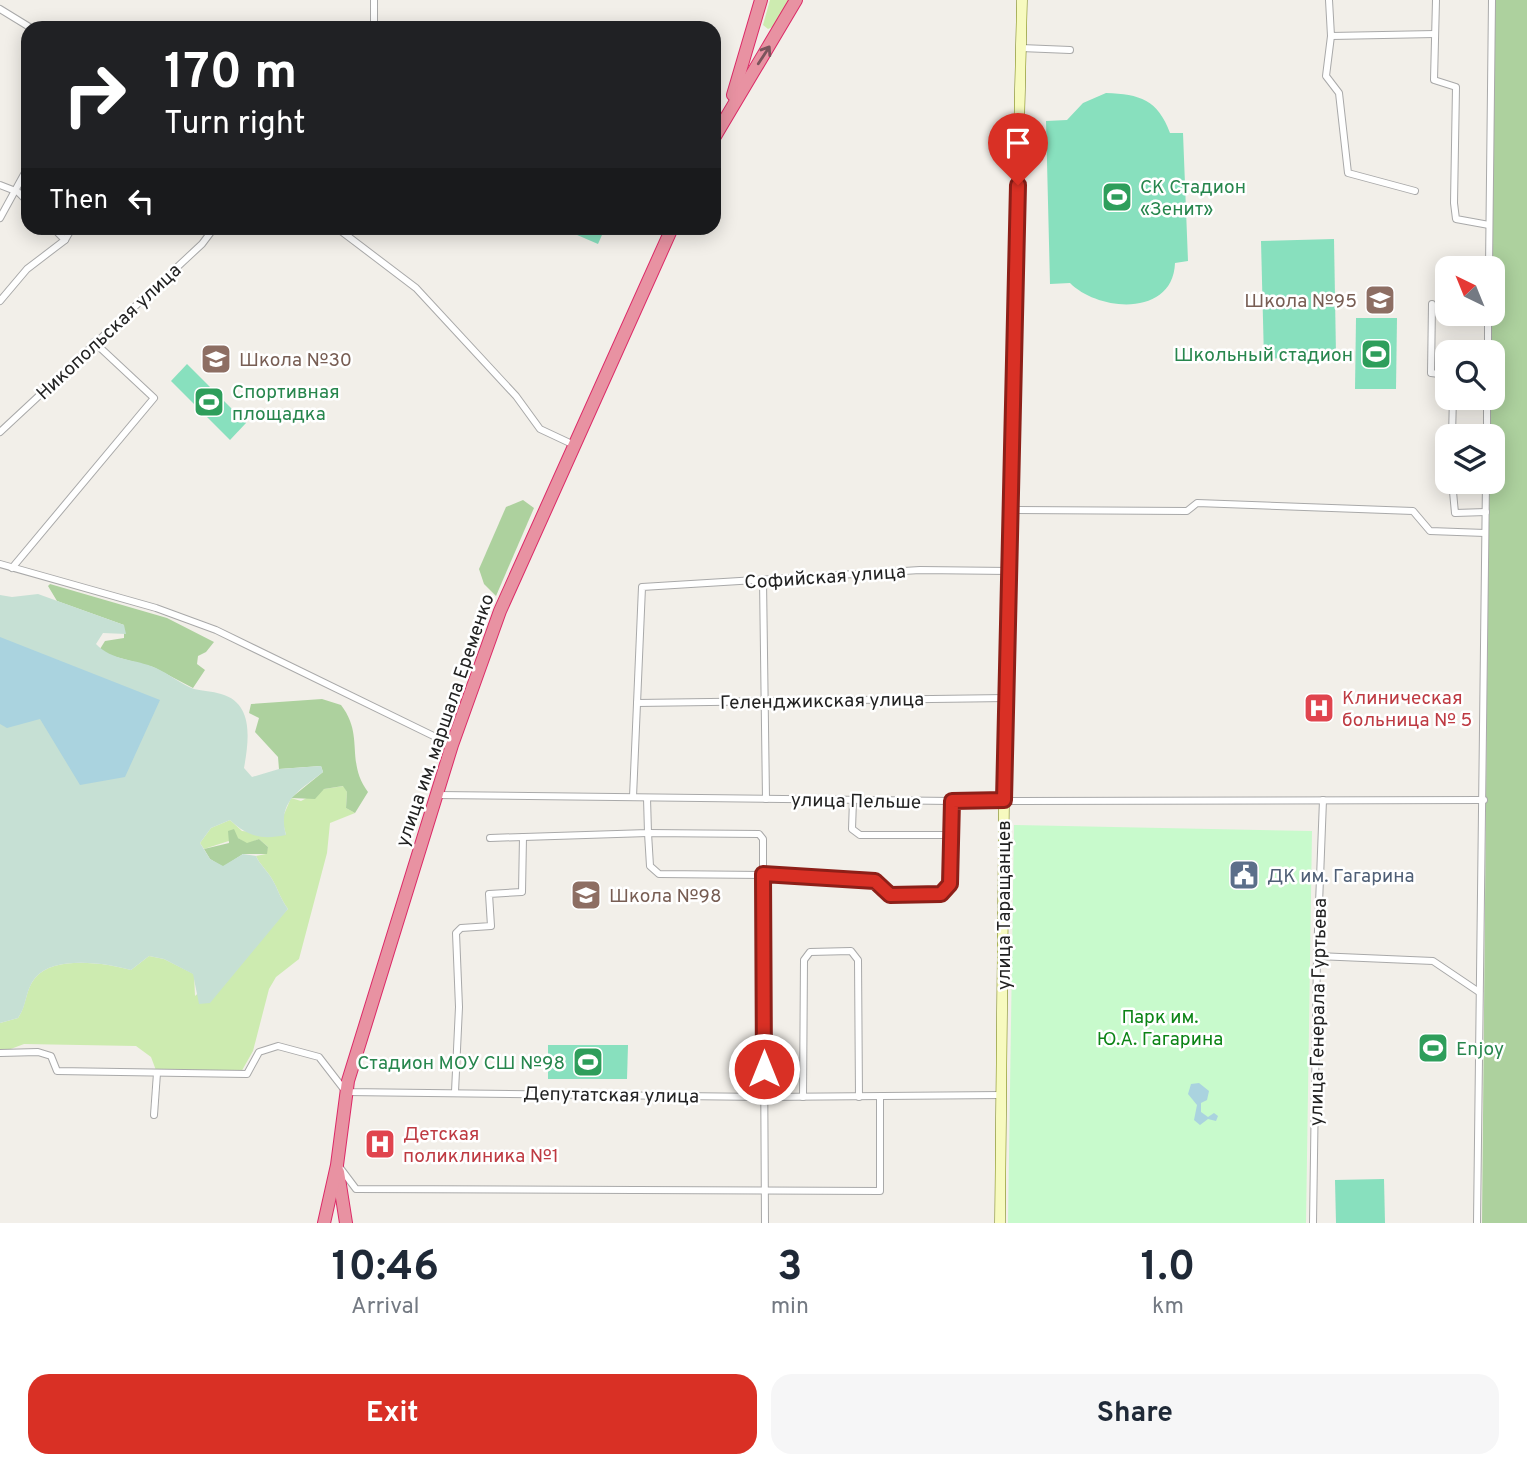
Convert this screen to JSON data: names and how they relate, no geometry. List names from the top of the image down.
{
  "streets": {
    "highway": ["улица им. маршала Еременко"],
    "street": [
      "Никопольская улица",
      "Софийская улица",
      "Геленджикская улица",
      "улица Пельше",
      "улица Таращанцев",
      "улица Генерала Гуртьева",
      "Депутатская улица"
    ]
  },
  "crossings": [
    ["Софийская улица", "Геленджикская улица"],
    ["Софийская улица", "улица Таращанцев"],
    ["Геленджикская улица", "улица Таращанцев"],
    ["улица им. маршала Еременко", "улица Пельше"],
    ["улица им. маршала Еременко", "Депутатская улица"],
    ["улица Пельше", "улица Таращанцев"],
    ["улица Пельше", "улица Генерала Гуртьева"],
    ["улица Таращанцев", "Депутатская улица"]
  ],
  "parks": ["Парк им. Ю.А. Гагарина"],
  "places": {
    "sports": [
      "СК Стадион «Зенит»",
      "Школьный стадион",
      "Спортивная площадка",
      "Enjoy",
      "Стадион МОУ СШ №98"
    ],
    "school or university": ["Школа №95", "Школа №30", "Школа №98"],
    "hospital": ["Клиническая больница № 5", "Детская поликлиника №1"],
    "public building": ["ДК им. Гагарина"]
  },
  "north": "top left",
  "page": {
    "turn": ["170 m", "Turn right"],
    "then": "Then",
    "eta": [
      "10:46",
      "Arrival",
      "3",
      "min",
      "1.0",
      "km"
    ],
    "buttons": ["Exit", "Share"]
  }
}
